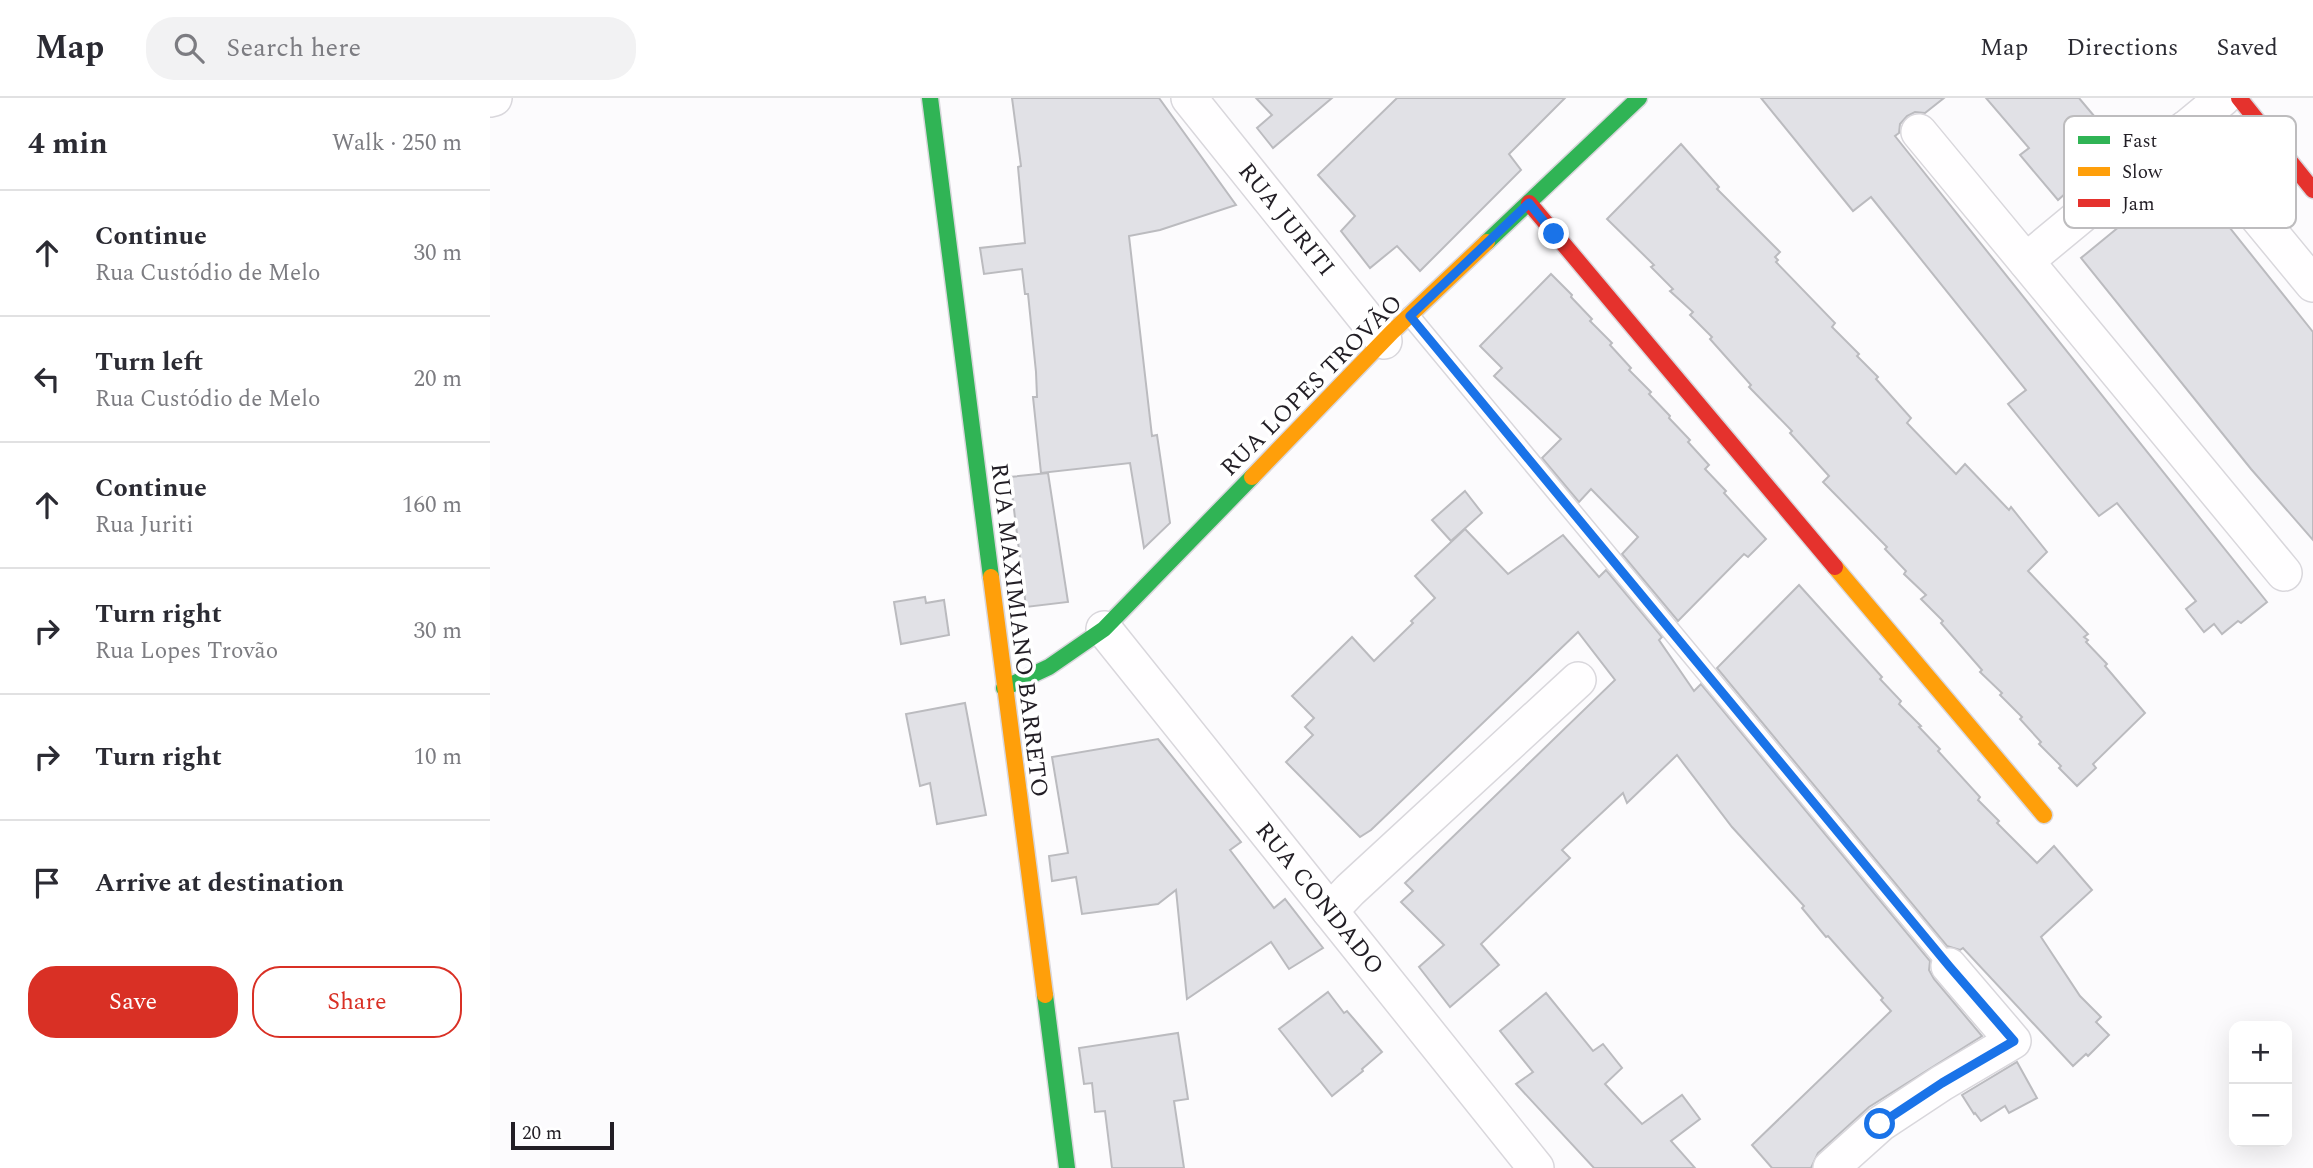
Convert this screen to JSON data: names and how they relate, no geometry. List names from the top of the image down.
{
  "streets": {
    "street": [
      "RUA JURITI",
      "RUA LOPES TROVÃO",
      "RUA MAXIMIANO BARRETO",
      "RUA CONDADO"
    ]
  },
  "crossings": [
    ["RUA JURITI", "RUA LOPES TROVÃO"],
    ["RUA LOPES TROVÃO", "RUA MAXIMIANO BARRETO"],
    ["RUA LOPES TROVÃO", "RUA CONDADO"]
  ],
  "legend": ["Fast", "Slow", "Jam"],
  "scale_bar": "20 m",
  "page": {
    "header": "Map",
    "search": "Search here",
    "nav": ["Map", "Directions", "Saved"],
    "heading": ["4 min", "Walk · 250 m"],
    "list": [
      ["Continue", "Rua Custódio de Melo", "30 m"],
      ["Turn left", "Rua Custódio de Melo", "20 m"],
      ["Continue", "Rua Juriti", "160 m"],
      ["Turn right", "Rua Lopes Trovão", "30 m"],
      ["Turn right", "10 m"],
      "Arrive at destination"
    ],
    "buttons": ["Save", "Share"],
    "map_buttons": ["+", "−"],
    "scale": "20 m"
  }
}
